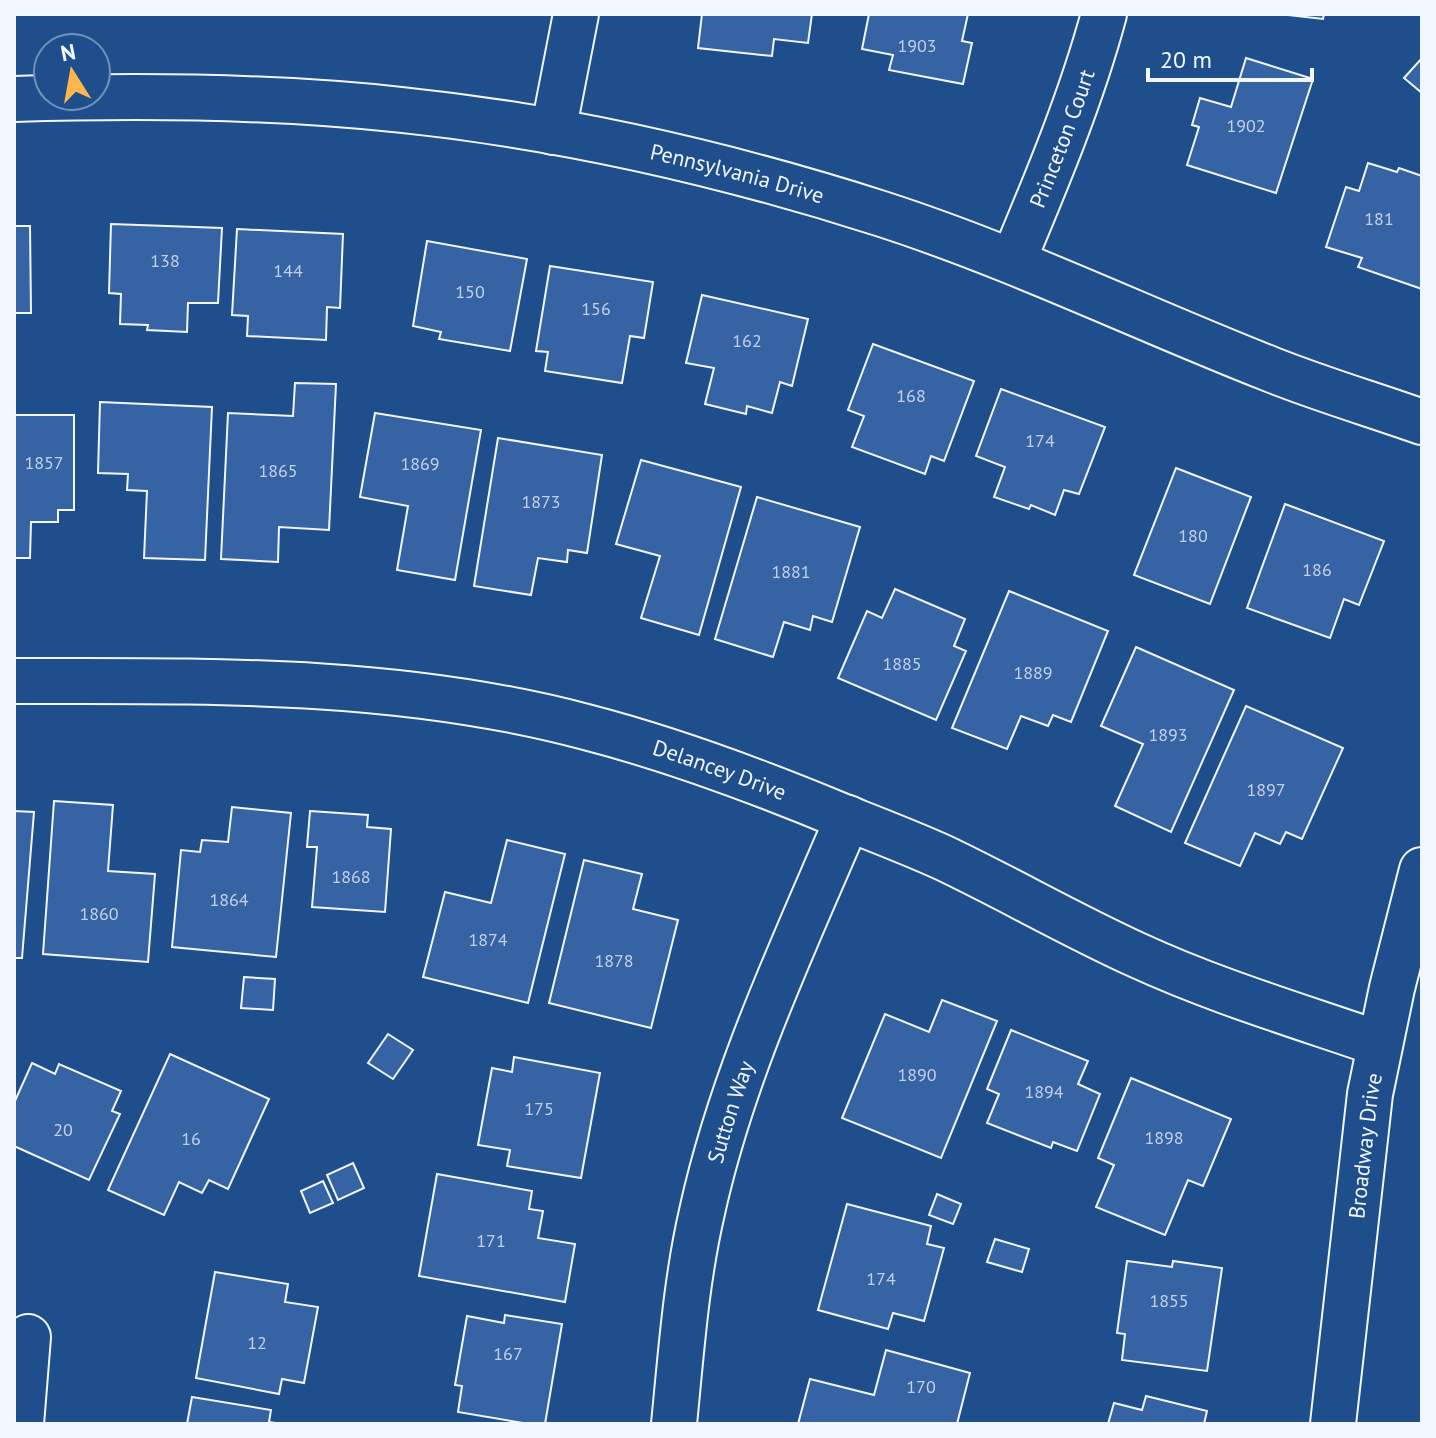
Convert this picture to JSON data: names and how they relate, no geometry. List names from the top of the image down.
{
  "streets": {
    "street": [
      "Princeton Court",
      "Pennsylvania Drive",
      "Delancey Drive",
      "Sutton Way",
      "Broadway Drive"
    ]
  },
  "crossings": [
    ["Princeton Court", "Pennsylvania Drive"],
    ["Delancey Drive", "Sutton Way"],
    ["Delancey Drive", "Broadway Drive"]
  ],
  "house_numbers": [
    "1903",
    "1902",
    "181",
    "138",
    "144",
    "150",
    "156",
    "162",
    "168",
    "174",
    "1857",
    "1869",
    "1865",
    "1873",
    "180",
    "186",
    "1881",
    "1885",
    "1889",
    "1893",
    "1897",
    "1868",
    "1864",
    "1860",
    "1874",
    "1878",
    "1890",
    "1894",
    "175",
    "20",
    "1898",
    "16",
    "171",
    "174",
    "1855",
    "12",
    "167",
    "170"
  ],
  "scale_bar": "20 m",
  "north": "top"
}
